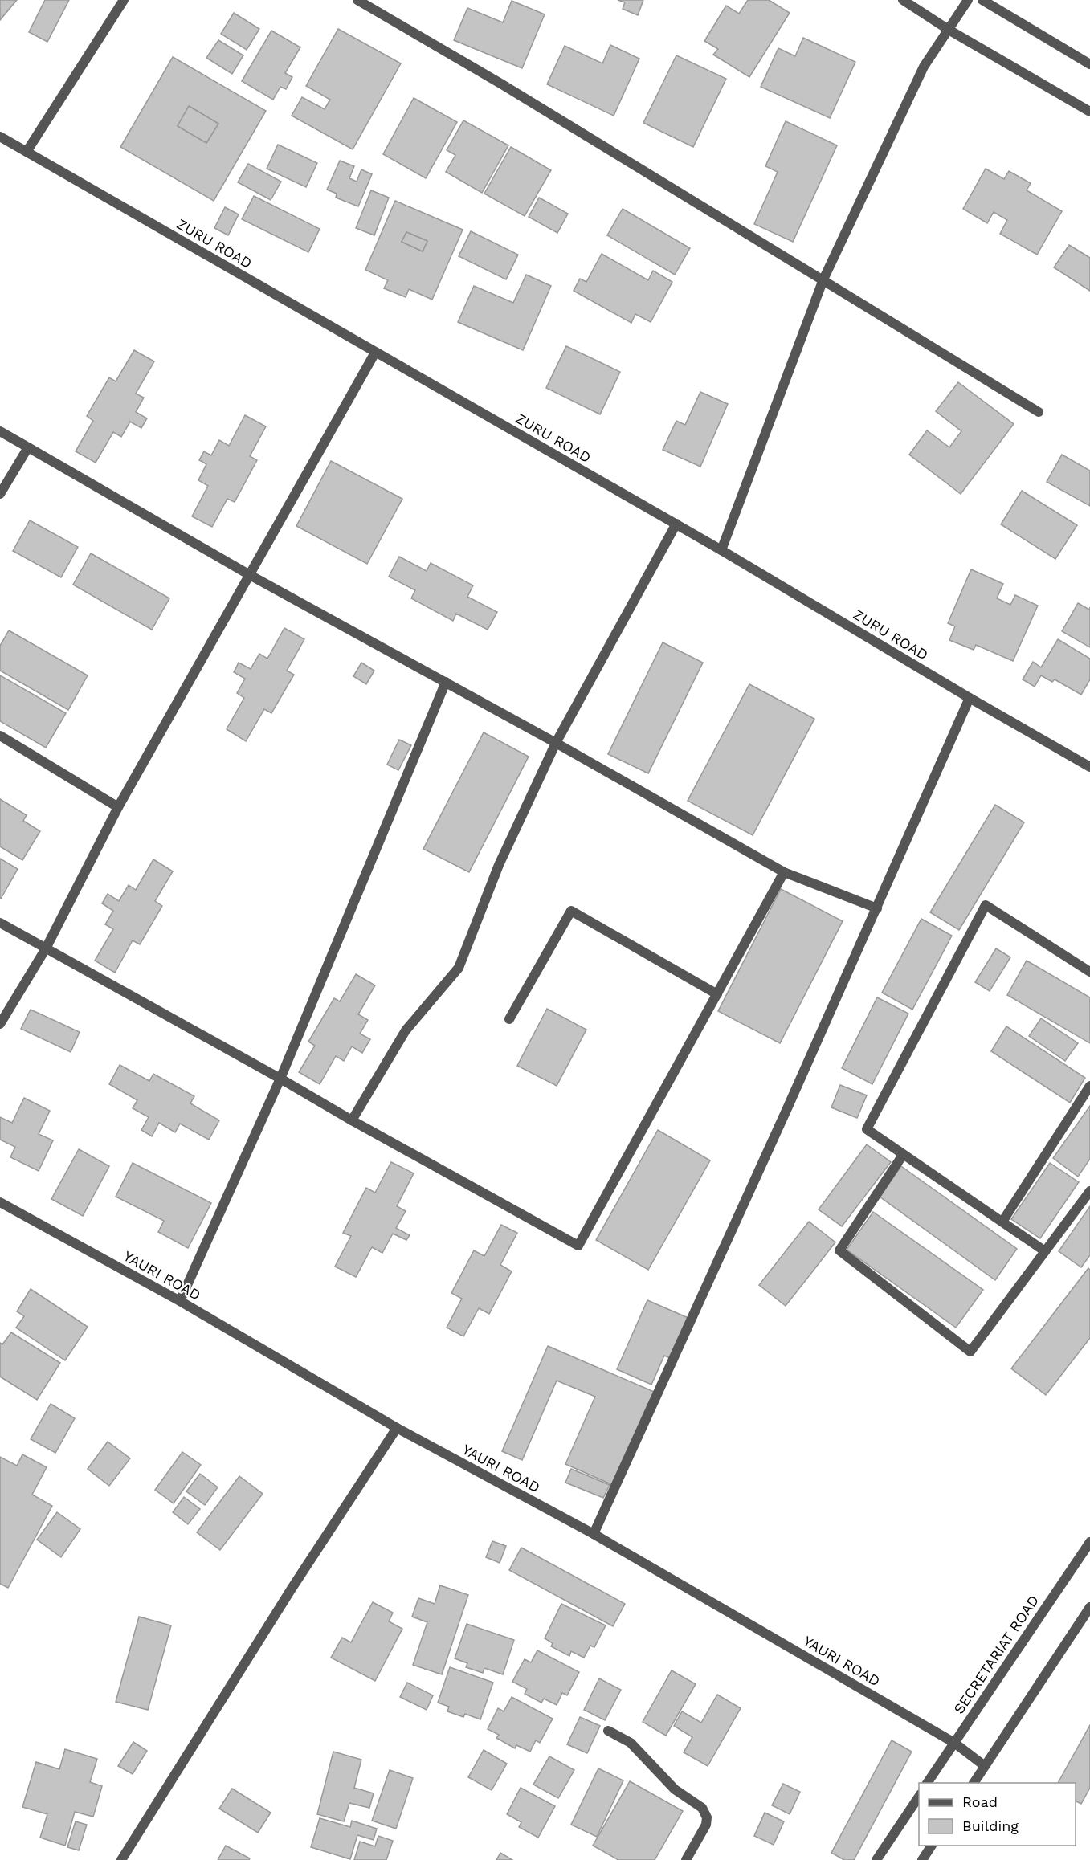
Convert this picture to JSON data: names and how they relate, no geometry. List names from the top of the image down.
{
  "streets": {
    "street": ["ZURU ROAD", "YAURI ROAD", "SECRETARIAT ROAD"]
  },
  "crossings": [
    ["YAURI ROAD", "SECRETARIAT ROAD"]
  ],
  "legend": ["Road", "Building"]
}
